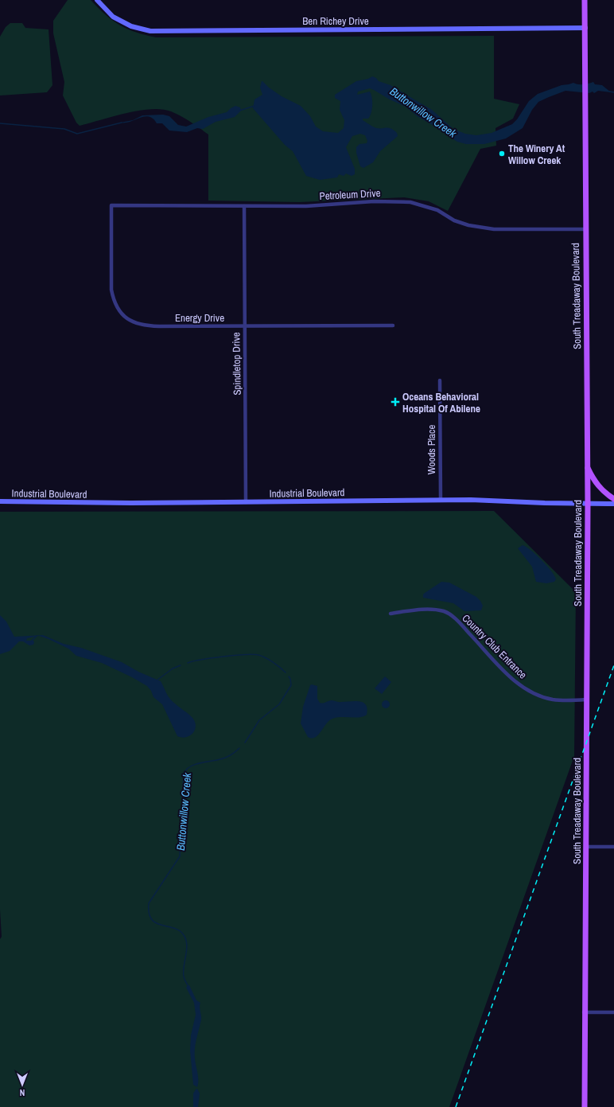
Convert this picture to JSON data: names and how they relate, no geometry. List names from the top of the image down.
{
  "streets": {
    "main road": ["Ben Richey Drive", "South Treadaway Boulevard", "Industrial Boulevard"],
    "street": [
      "Petroleum Drive",
      "Energy Drive",
      "Spindletop Drive",
      "Woods Place",
      "Country Club Entrance"
    ]
  },
  "crossings": [
    ["Ben Richey Drive", "South Treadaway Boulevard"],
    ["Petroleum Drive", "South Treadaway Boulevard"],
    ["Petroleum Drive", "Energy Drive"],
    ["Petroleum Drive", "Spindletop Drive"],
    ["South Treadaway Boulevard", "Industrial Boulevard"],
    ["South Treadaway Boulevard", "Country Club Entrance"],
    ["Energy Drive", "Spindletop Drive"],
    ["Spindletop Drive", "Industrial Boulevard"],
    ["Woods Place", "Industrial Boulevard"]
  ],
  "water": ["Buttonwillow Creek"],
  "places": {
    "other": ["The Winery At Willow Creek"],
    "health": ["Oceans Behavioral Hospital Of Abilene"]
  },
  "north": "bottom"
}
